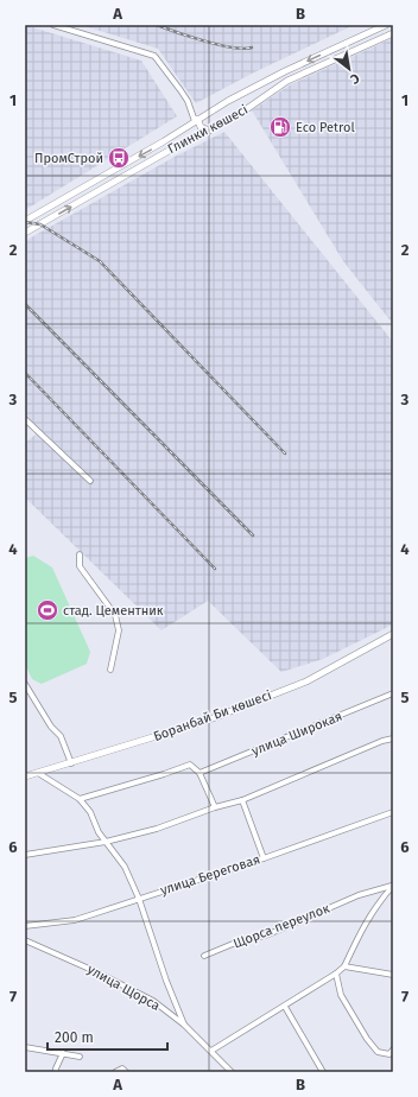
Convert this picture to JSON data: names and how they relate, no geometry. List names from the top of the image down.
{
  "streets": {
    "main road": ["Глинки көшесі", "Боранбай Би көшесі"],
    "street": [
      "улица Широкая",
      "улица Береговая",
      "Щорса переулок",
      "улица Щорса"
    ]
  },
  "places": {
    "fuel station": ["Eco Petrol"],
    "bus stop": ["ПромСтрой"],
    "sports": ["стад. Цементник"]
  },
  "scale_bar": "200 m",
  "north": "bottom right",
  "grid": {
    "columns": ["A", "B"],
    "rows": [
      "1",
      "2",
      "3",
      "4",
      "5",
      "6",
      "7"
    ]
  }
}
